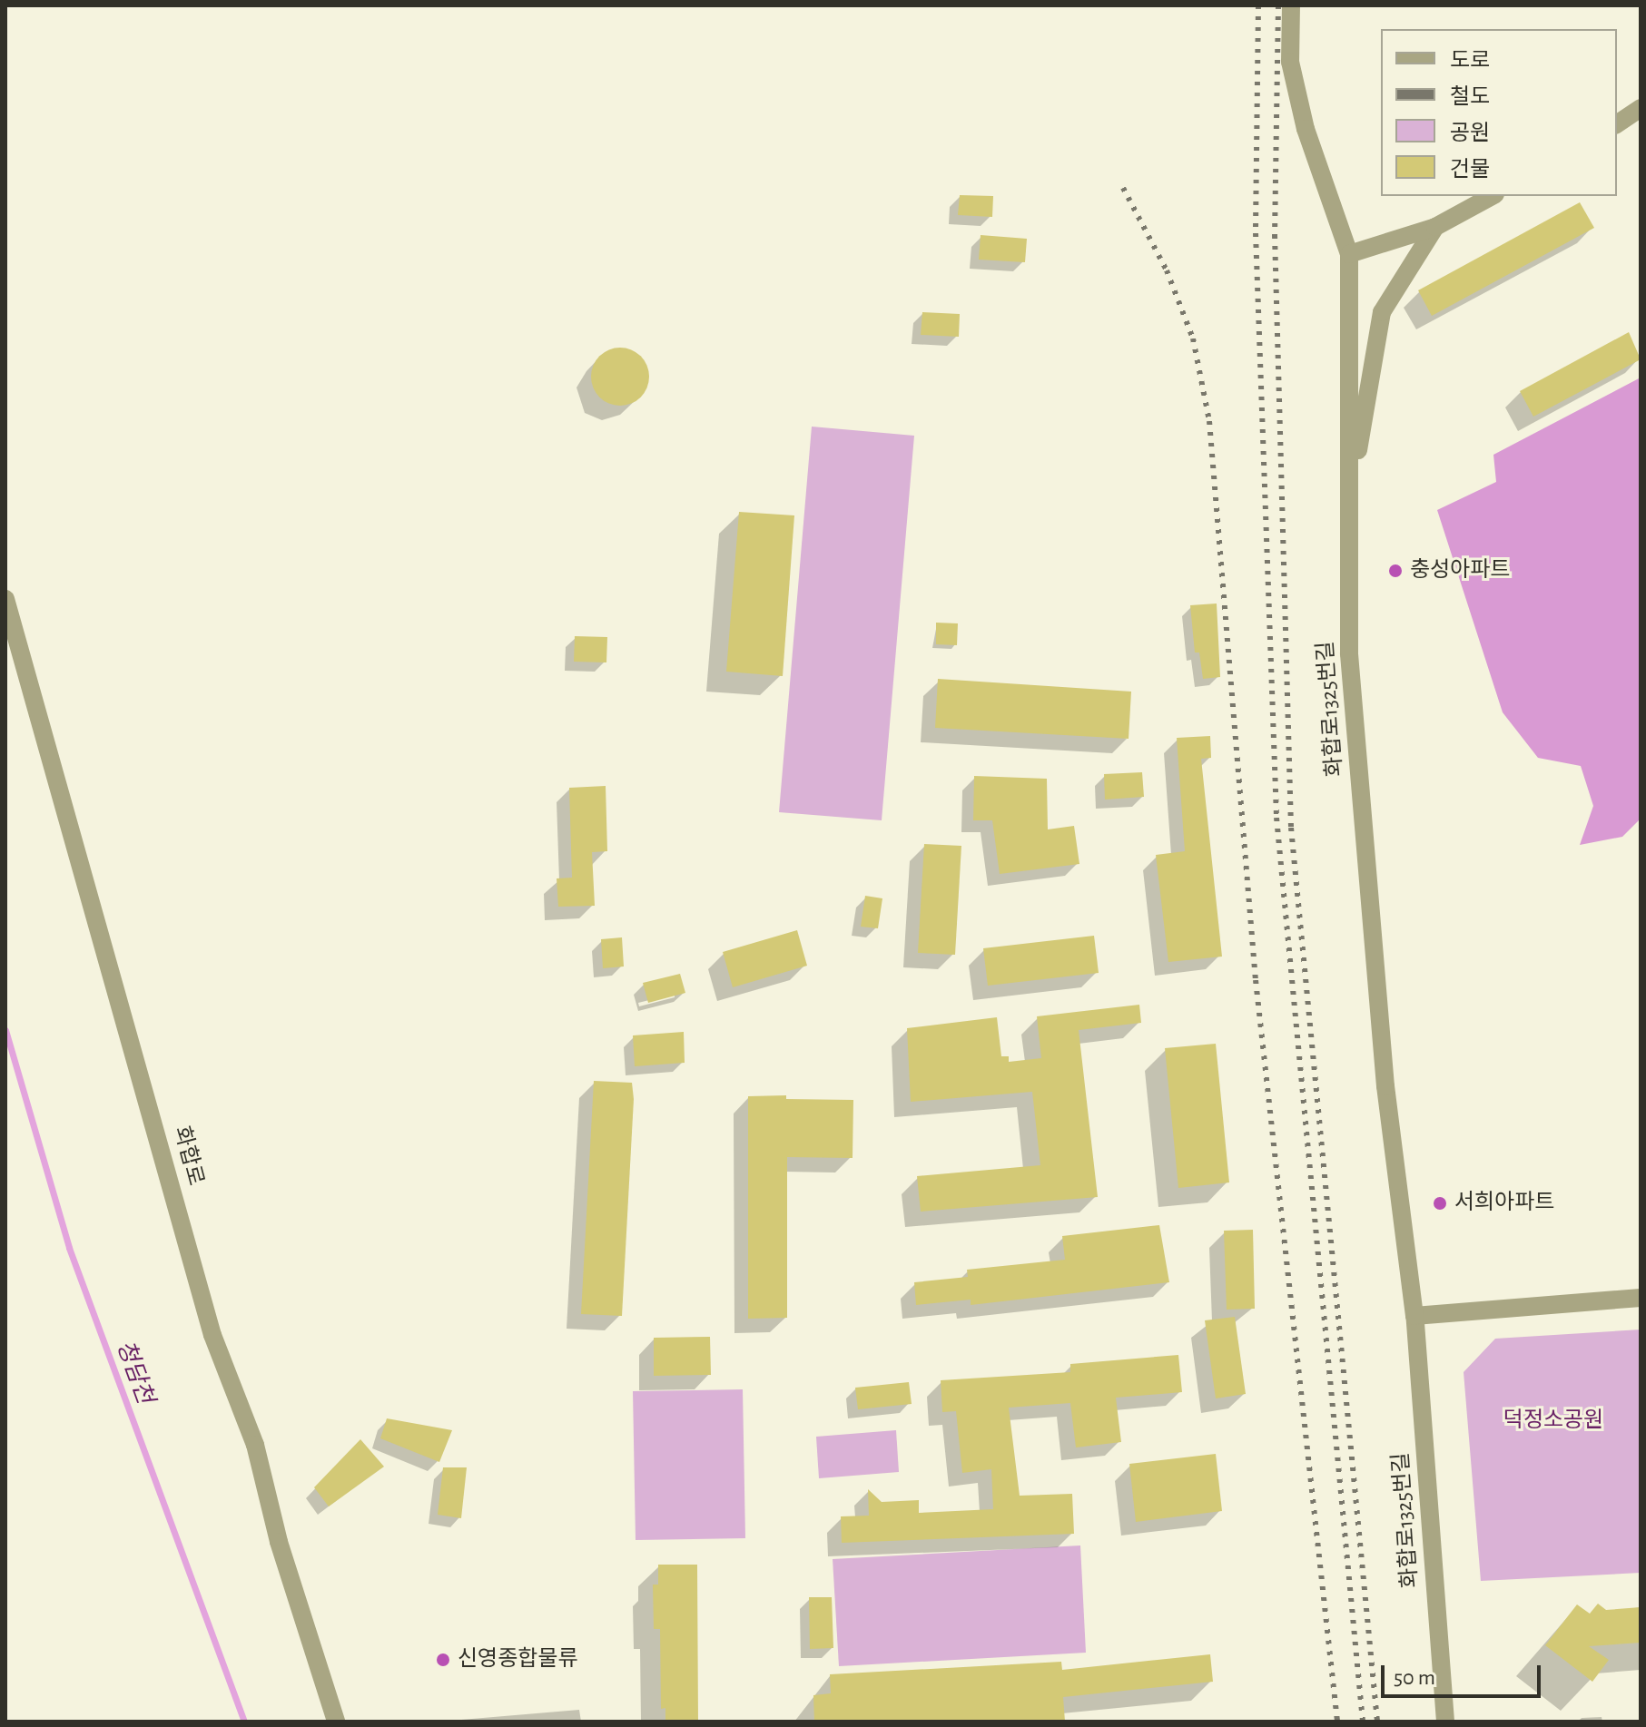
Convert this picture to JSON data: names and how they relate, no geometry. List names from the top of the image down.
{
  "streets": {
    "street": ["화합로1325번길", "화합로"]
  },
  "water": ["청담천"],
  "parks": ["덕정소공원"],
  "places": ["충성아파트", "서희아파트", "신영종합물류"],
  "legend": [
    "도로",
    "철도",
    "공원",
    "건물"
  ],
  "scale_bar": "50 m"
}
